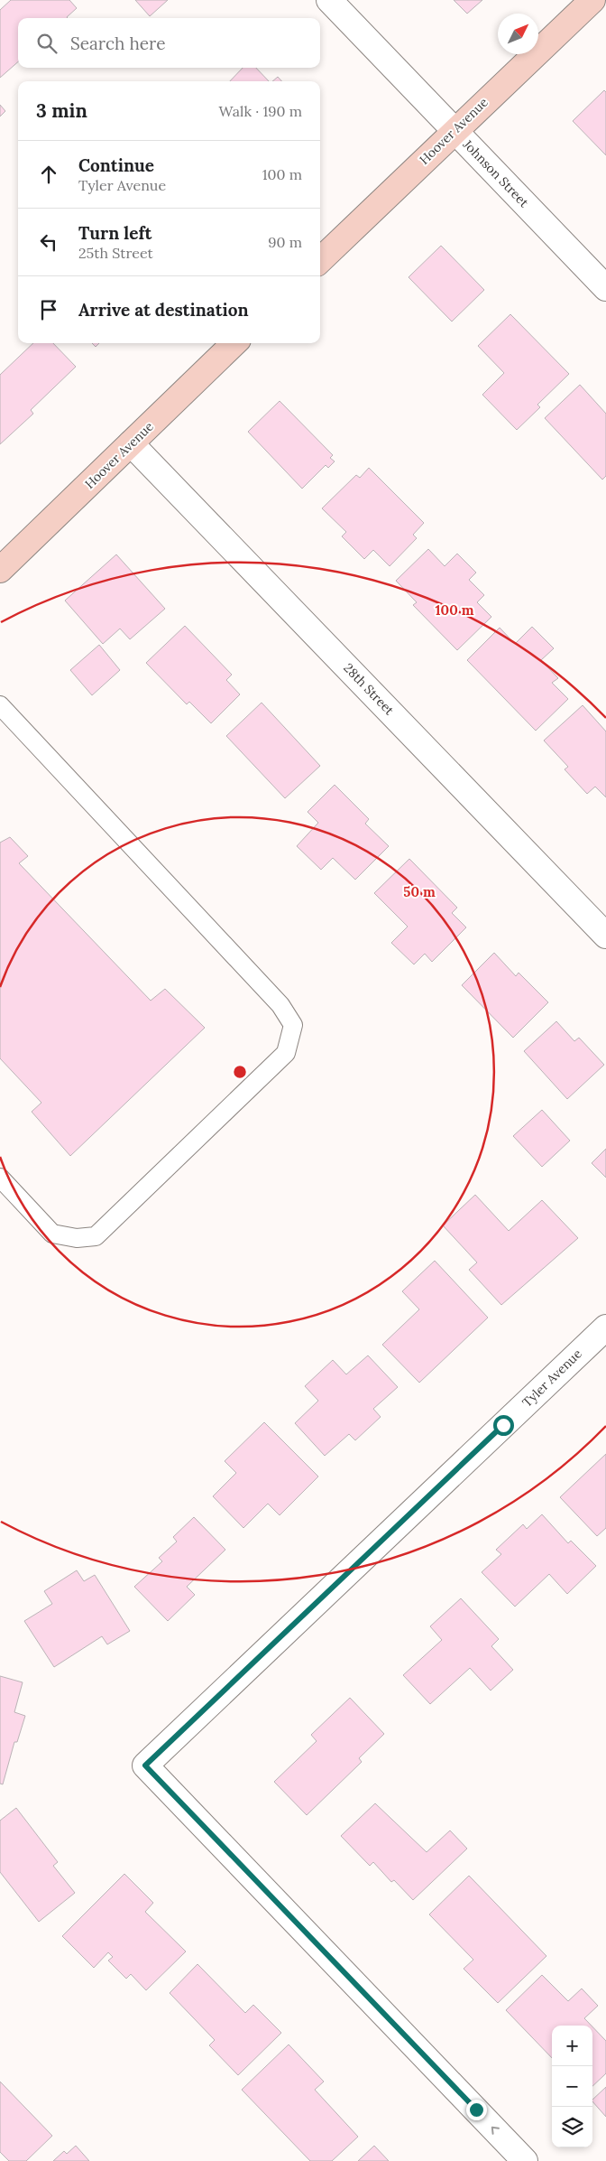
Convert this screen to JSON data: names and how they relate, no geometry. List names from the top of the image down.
{
  "streets": {
    "street": [
      "Hoover Avenue",
      "Johnson Street",
      "28th Street",
      "Tyler Avenue"
    ]
  },
  "crossings": [
    ["Hoover Avenue", "Johnson Street"],
    ["Hoover Avenue", "28th Street"]
  ],
  "north": "top right",
  "page": {
    "search": "Search here",
    "heading": ["3 min", "Walk · 190 m"],
    "list": [
      ["Continue", "Tyler Avenue", "100 m"],
      ["Turn left", "25th Street", "90 m"],
      "Arrive at destination"
    ],
    "map_buttons": ["+", "−"]
  },
  "rings": ["100 m", "50 m"]
}
